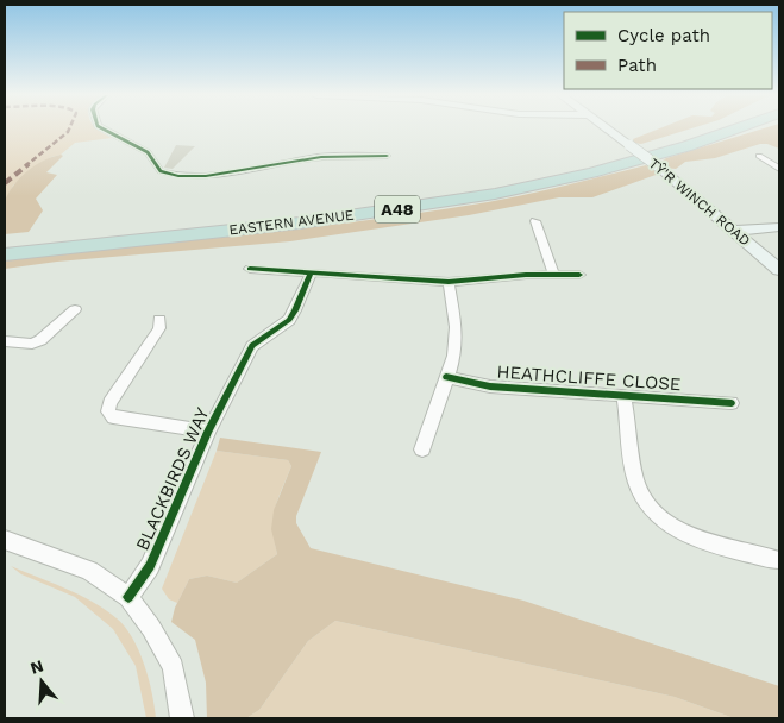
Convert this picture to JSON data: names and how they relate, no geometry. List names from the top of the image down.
{
  "streets": {
    "highway": ["A48", "EASTERN AVENUE"],
    "main road": ["TŶ'R WINCH ROAD"],
    "street": ["HEATHCLIFFE CLOSE", "BLACKBIRDS WAY"]
  },
  "legend": ["Cycle path", "Path"],
  "north": "top"
}
